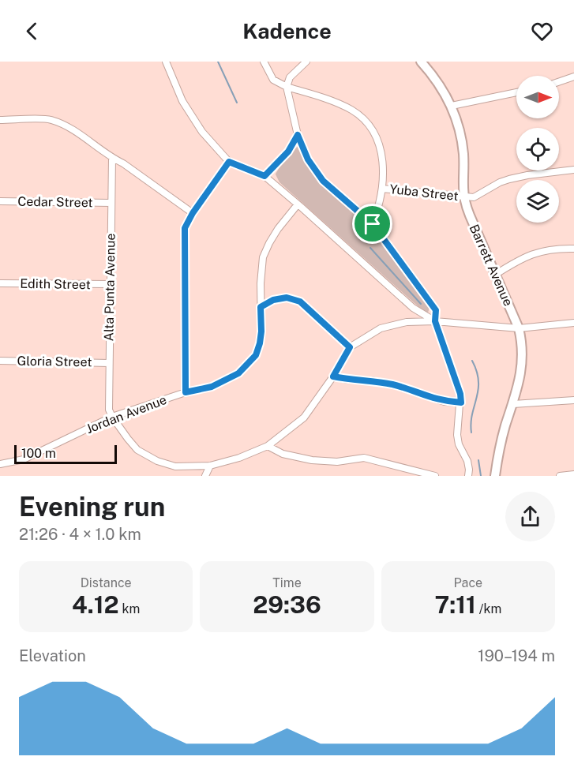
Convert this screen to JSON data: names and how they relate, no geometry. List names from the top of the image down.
{
  "streets": {
    "street": [
      "Yuba Street",
      "Cedar Street",
      "Barrett Avenue",
      "Edith Street",
      "Alta Punta Avenue",
      "Gloria Street",
      "Jordan Avenue"
    ]
  },
  "crossings": [
    ["Yuba Street", "Barrett Avenue"],
    ["Cedar Street", "Alta Punta Avenue"],
    ["Edith Street", "Alta Punta Avenue"],
    ["Alta Punta Avenue", "Gloria Street"],
    ["Alta Punta Avenue", "Jordan Avenue"]
  ],
  "scale_bar": "100 m",
  "north": "right",
  "page": {
    "header": "Kadence",
    "scale": "100 m",
    "heading": ["Evening run", "21:26 · 4 × 1.0 km"],
    "stats": [
      ["Distance", "4.12 km"],
      ["Time", "29:36"],
      ["Pace", "7:11 /km"]
    ],
    "chart": ["Elevation", "190–194 m"]
  }
}
